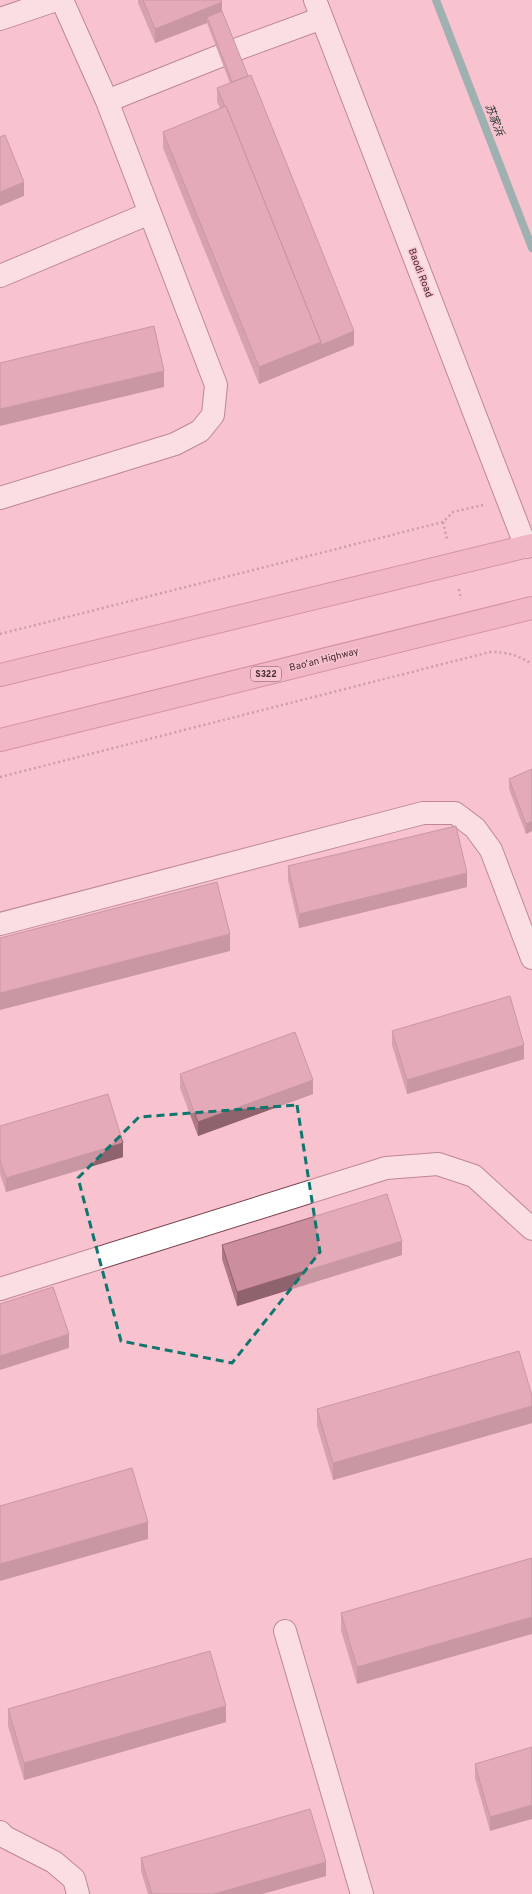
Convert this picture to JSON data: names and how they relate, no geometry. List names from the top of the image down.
{
  "streets": {
    "main road": ["Bao'an Highway", "S322"],
    "street": ["Baodi Road"]
  },
  "water": ["苏家浜"]
}
